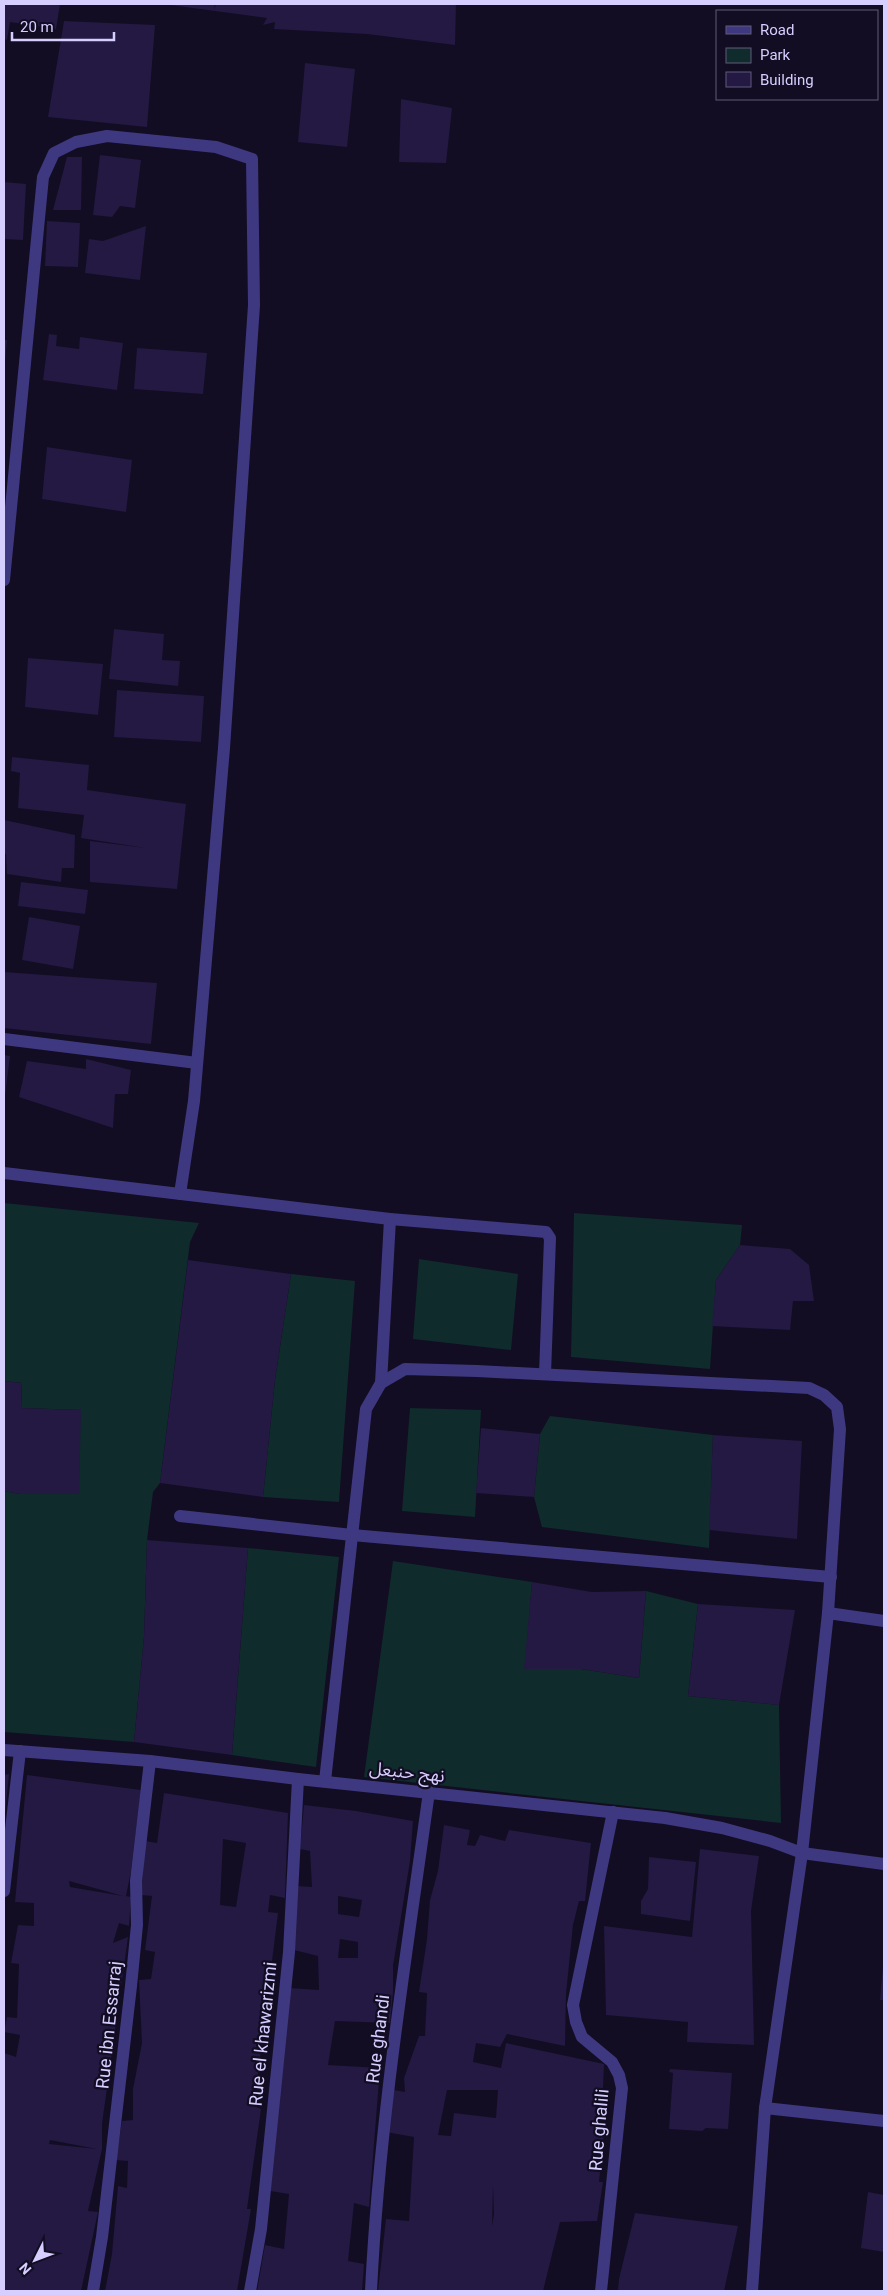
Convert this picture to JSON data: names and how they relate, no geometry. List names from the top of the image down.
{
  "streets": {
    "street": [
      "نهج حنبعل",
      "Rue ibn Essarraj",
      "Rue el khawarizmi",
      "Rue ghandi",
      "Rue ghalili"
    ]
  },
  "crossings": [
    ["نهج حنبعل", "Rue ibn Essarraj"],
    ["نهج حنبعل", "Rue el khawarizmi"],
    ["نهج حنبعل", "Rue ghandi"],
    ["نهج حنبعل", "Rue ghalili"]
  ],
  "legend": ["Road", "Park", "Building"],
  "scale_bar": "20 m",
  "north": "bottom left"
}
